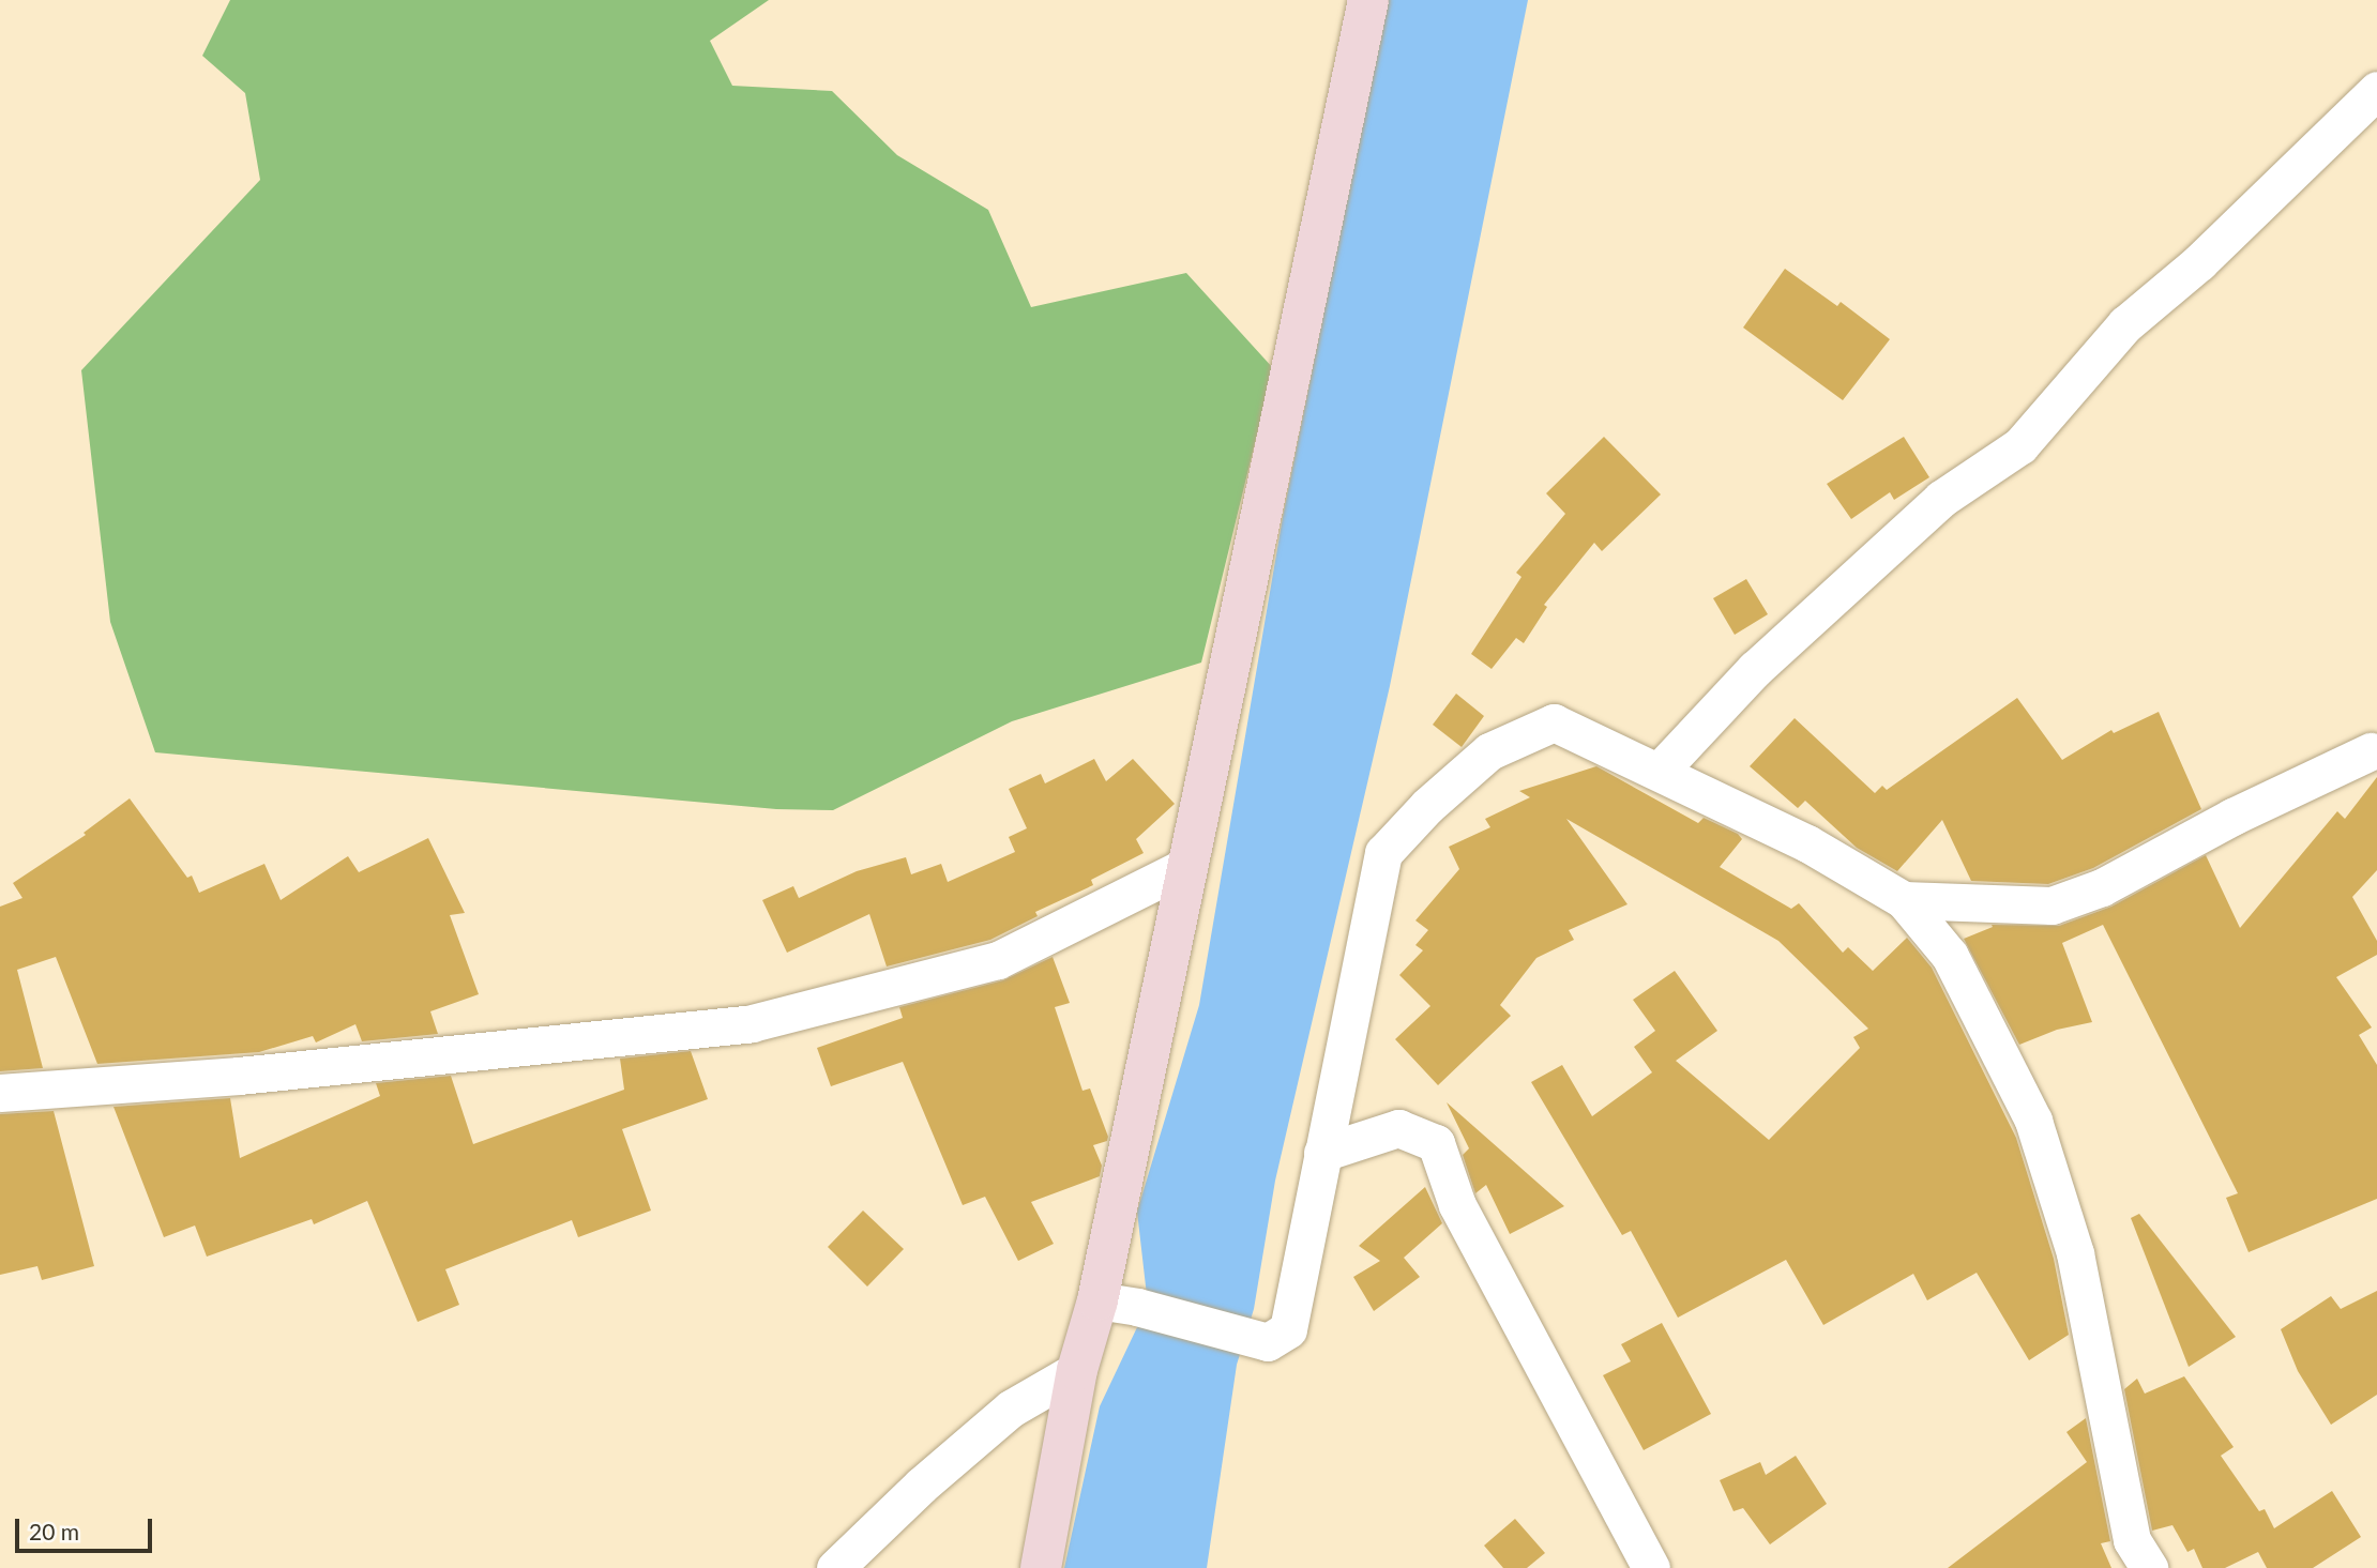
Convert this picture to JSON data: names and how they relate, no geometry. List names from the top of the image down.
{
  "scale_bar": "20 m"
}
